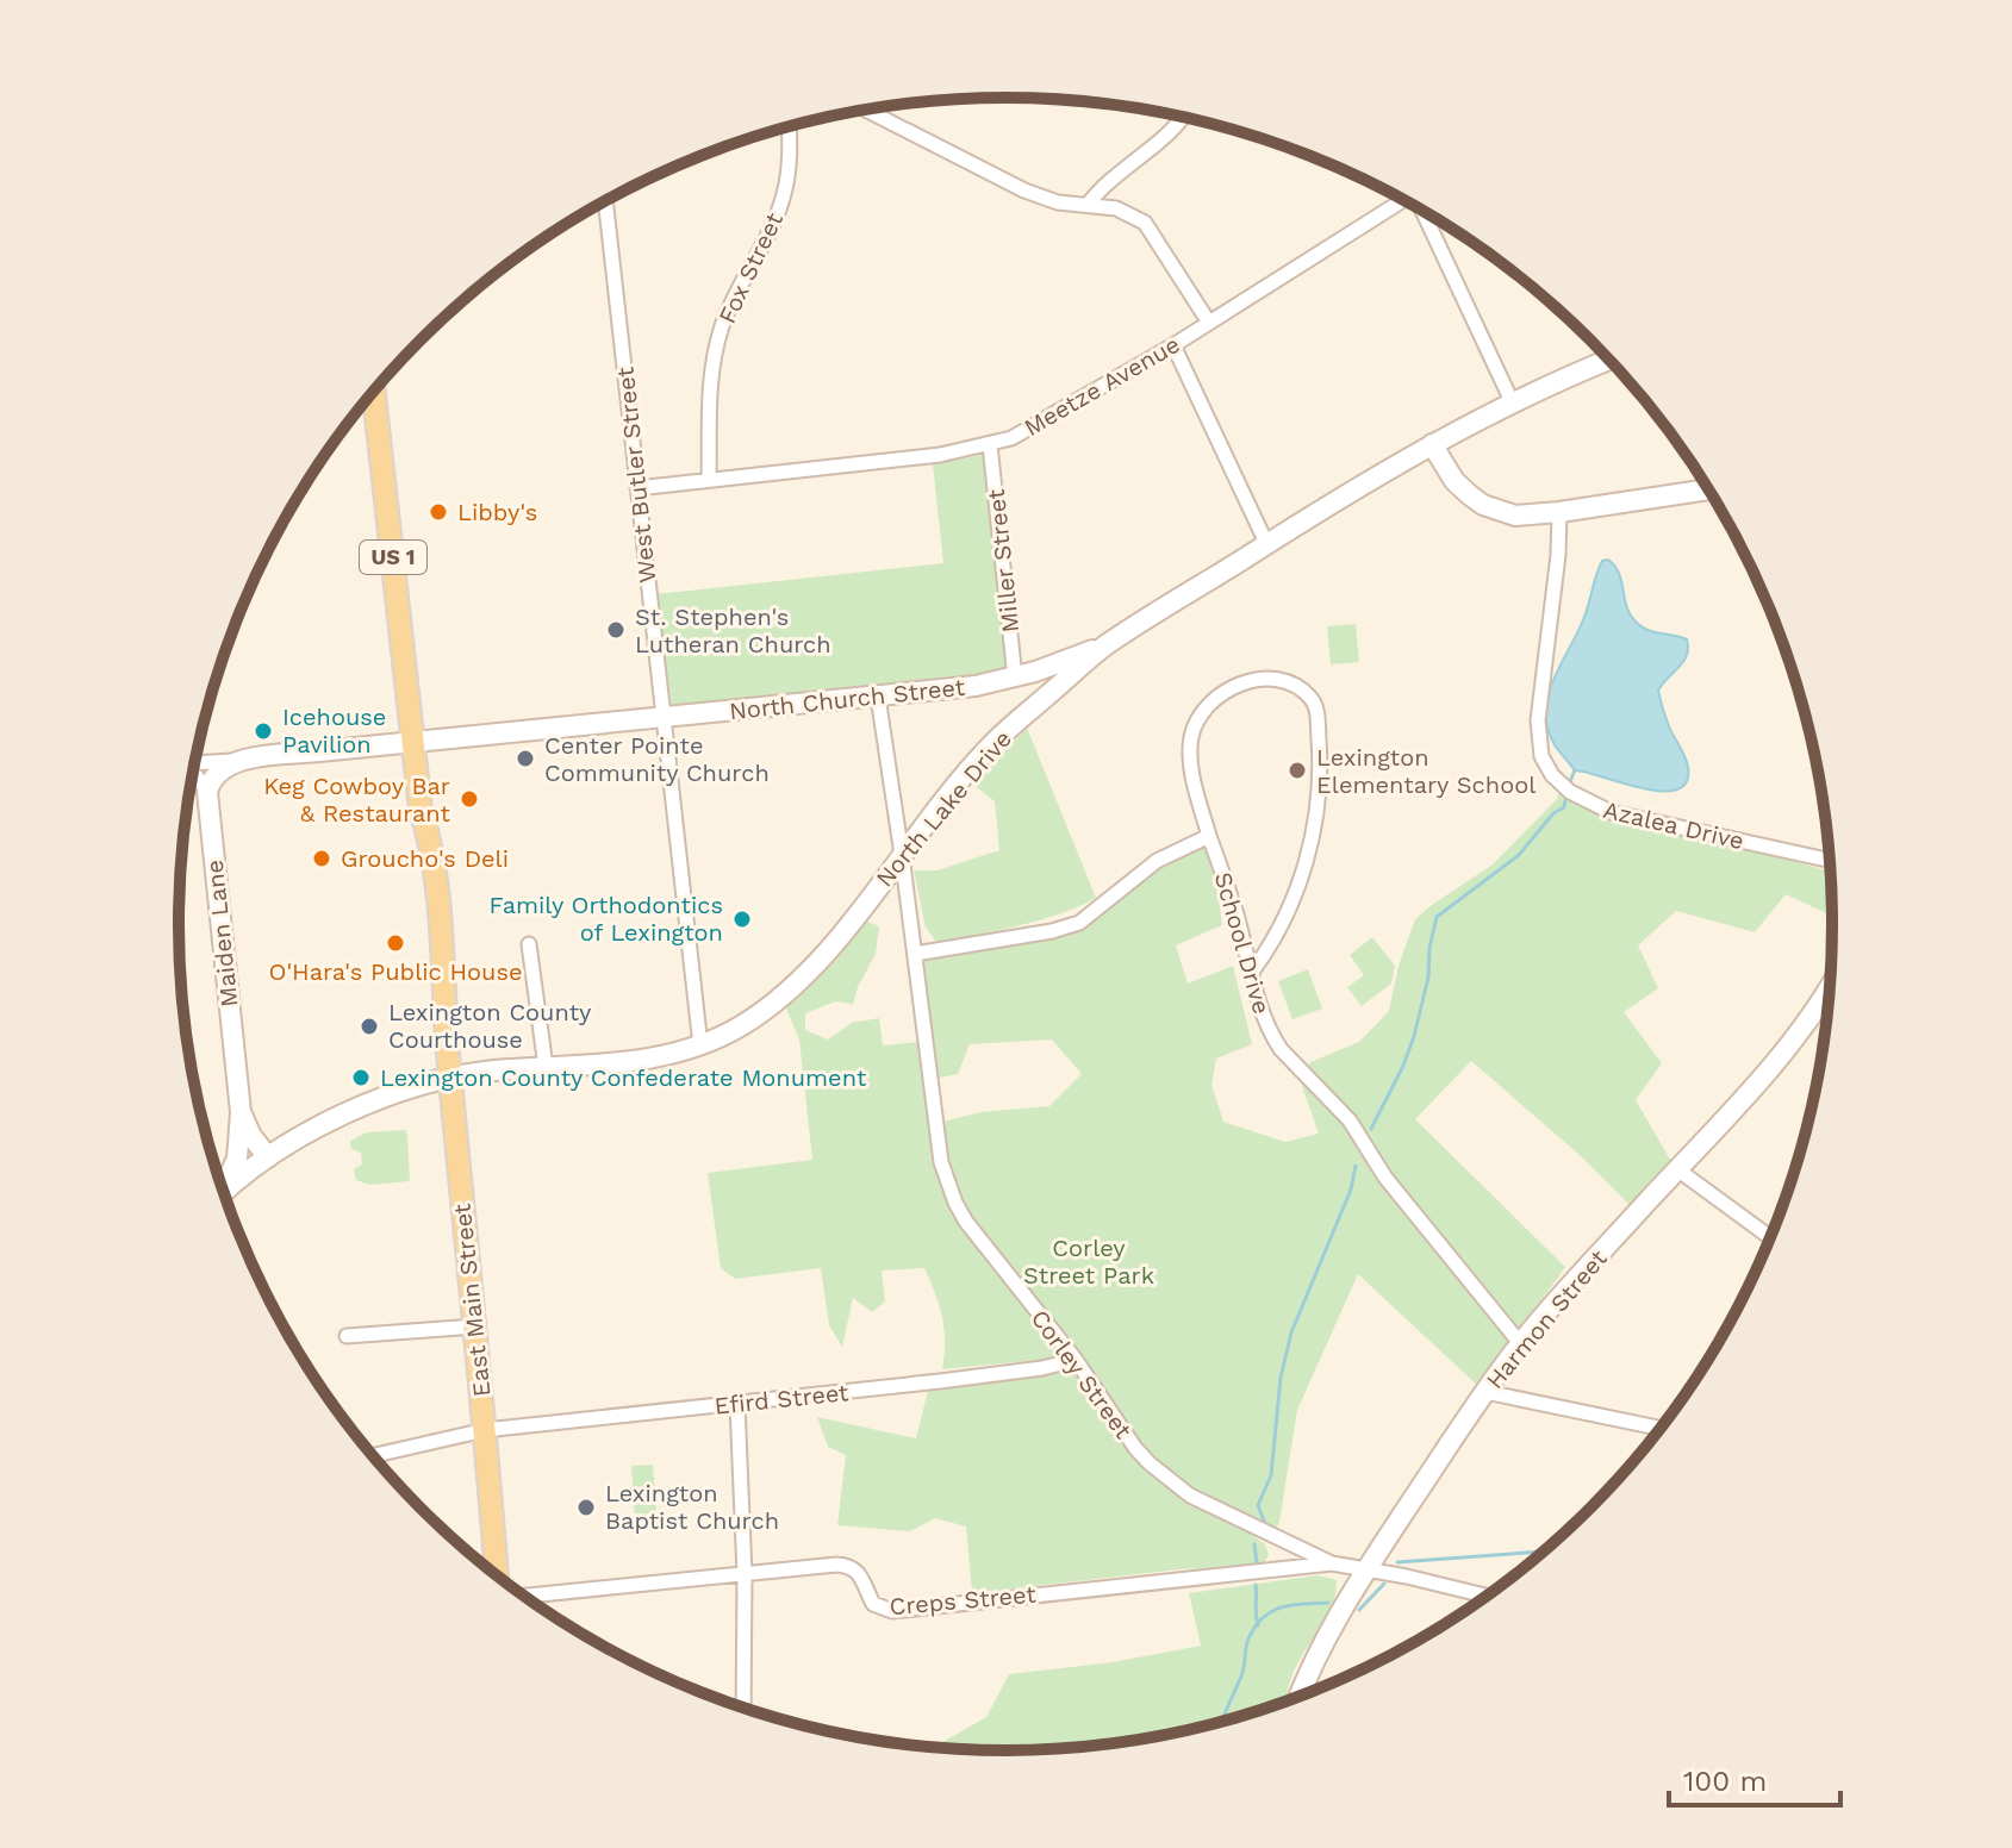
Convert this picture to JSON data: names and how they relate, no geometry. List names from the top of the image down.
{
  "streets": {
    "main road": [
      "US 1",
      "North Church Street",
      "North Lake Drive",
      "Maiden Lane",
      "East Main Street",
      "Harmon Street"
    ],
    "street": [
      "Fox Street",
      "Meetze Avenue",
      "West Butler Street",
      "Miller Street",
      "Azalea Drive",
      "School Drive",
      "Corley Street",
      "Efird Street",
      "Creps Street"
    ]
  },
  "crossings": [
    ["Fox Street", "Meetze Avenue"],
    ["Meetze Avenue", "West Butler Street"],
    ["Meetze Avenue", "Miller Street"],
    ["West Butler Street", "North Church Street"],
    ["West Butler Street", "North Lake Drive"],
    ["US 1", "North Church Street"],
    ["US 1", "East Main Street"],
    ["Miller Street", "North Church Street"],
    ["North Church Street", "North Lake Drive"],
    ["North Church Street", "East Main Street"],
    ["North Church Street", "Corley Street"],
    ["North Lake Drive", "Maiden Lane"],
    ["North Lake Drive", "East Main Street"],
    ["North Lake Drive", "Corley Street"],
    ["School Drive", "Harmon Street"],
    ["East Main Street", "Efird Street"],
    ["Harmon Street", "Corley Street"],
    ["Corley Street", "Efird Street"],
    ["Corley Street", "Creps Street"]
  ],
  "parks": ["Corley Street Park"],
  "places": [
    "Libby's",
    "St. Stephen's Lutheran Church",
    "Icehouse Pavilion",
    "Center Pointe Community Church",
    "Lexington Elementary School",
    "Keg Cowboy Bar & Restaurant",
    "Groucho's Deli",
    "Family Orthodontics of Lexington",
    "O'Hara's Public House",
    "Lexington County Courthouse",
    "Lexington County Confederate Monument",
    "Lexington Baptist Church"
  ],
  "scale_bar": "100 m"
}
